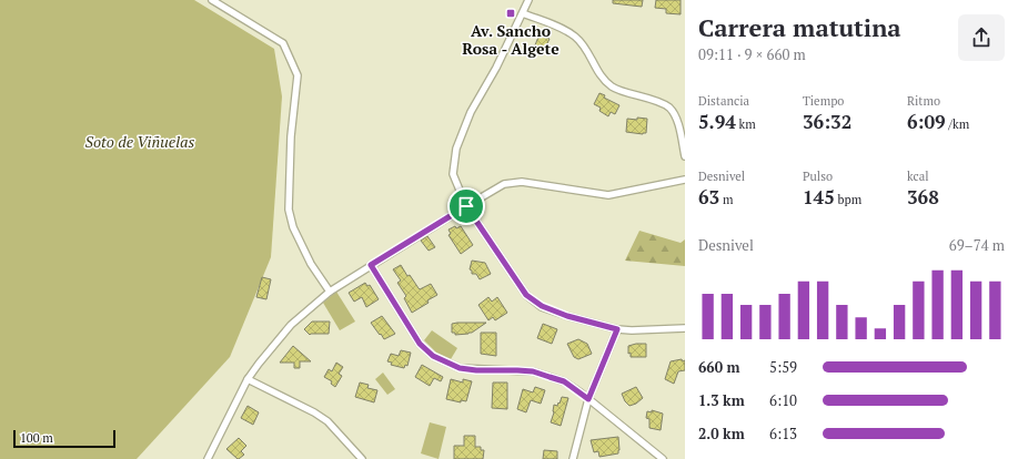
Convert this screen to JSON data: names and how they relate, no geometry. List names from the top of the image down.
{
  "parks": ["Soto de Viñuelas"],
  "places": {
    "transit": ["Av. Sancho Rosa - Algete"]
  },
  "scale_bar": "100 m",
  "page": {
    "heading": ["Carrera matutina", "09:11 · 9 × 660 m"],
    "stats": [
      ["Distancia", "5.94 km"],
      ["Tiempo", "36:32"],
      ["Ritmo", "6:09 /km"],
      ["Desnivel", "63 m"],
      ["Pulso", "145 bpm"],
      ["kcal", "368"]
    ],
    "chart": ["Desnivel", "69–74 m"],
    "list": [
      {
        "name": "660 m",
        "note": "5:59"
      },
      {
        "name": "1.3 km",
        "note": "6:10"
      },
      {
        "name": "2.0 km",
        "note": "6:13"
      }
    ],
    "scale": "100 m"
  }
}
